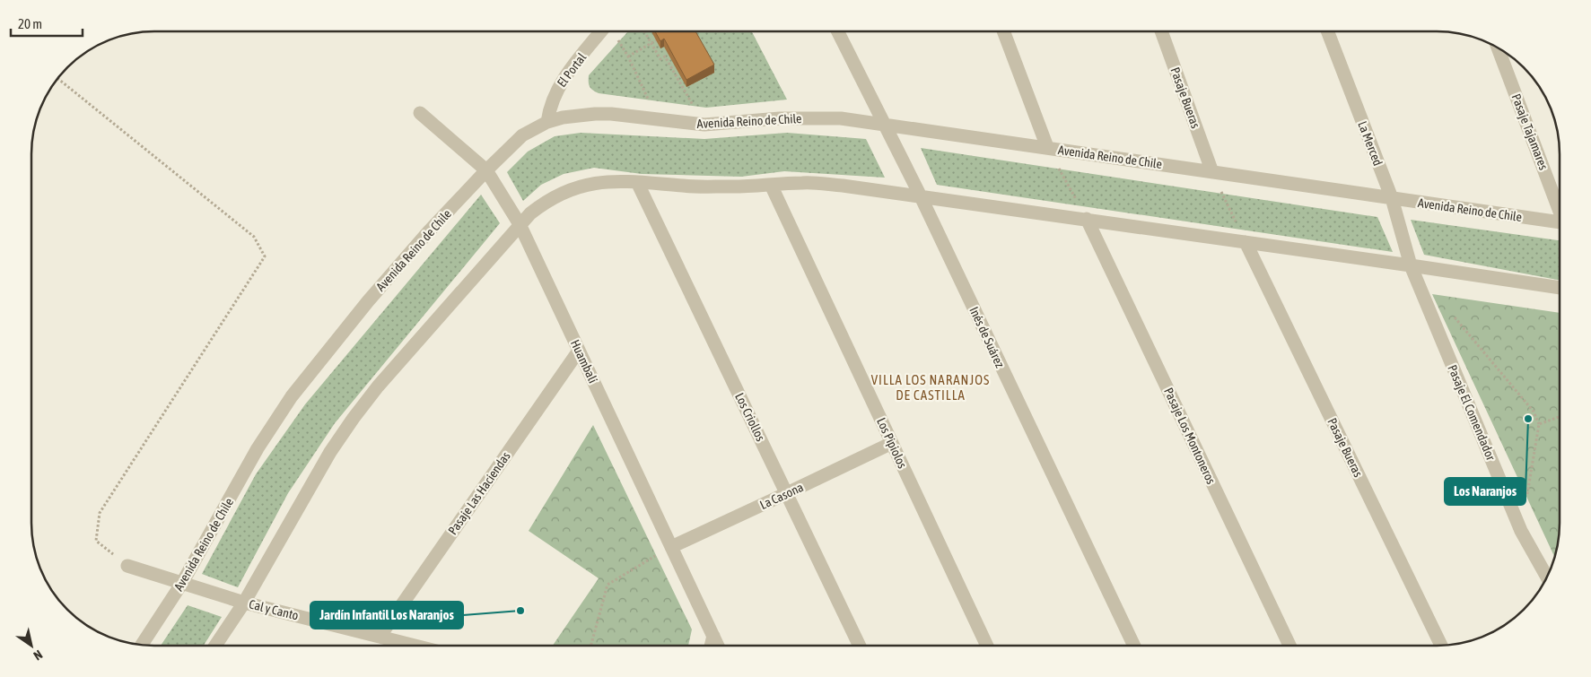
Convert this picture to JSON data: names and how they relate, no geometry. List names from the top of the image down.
{
  "streets": {
    "street": [
      "El Portal",
      "Pasaje Bueras",
      "Avenida Reino de Chile",
      "Pasaje Tajamares",
      "La Merced",
      "Inés de Suárez",
      "Huambalí",
      "Pasaje El Comendador",
      "Los Criollos",
      "Pasaje Los Montoneros",
      "Los Pipiolos",
      "Pasaje Las Haciendas",
      "La Casona",
      "Cal y Canto"
    ]
  },
  "crossings": [
    ["El Portal", "Avenida Reino de Chile"],
    ["Pasaje Bueras", "Avenida Reino de Chile"],
    ["Avenida Reino de Chile", "La Merced"],
    ["Avenida Reino de Chile", "Inés de Suárez"],
    ["Avenida Reino de Chile", "Huambalí"],
    ["Avenida Reino de Chile", "Cal y Canto"],
    ["La Merced", "Pasaje El Comendador"],
    ["Huambalí", "Pasaje Las Haciendas"],
    ["Huambalí", "La Casona"],
    ["Los Criollos", "La Casona"],
    ["Los Pipiolos", "La Casona"],
    ["Pasaje Las Haciendas", "Cal y Canto"]
  ],
  "districts": ["VILLA LOS NARANJOS DE CASTILLA"],
  "places": ["Los Naranjos", "Jardín Infantil Los Naranjos"],
  "scale_bar": "20 m",
  "north": "bottom right"
}
